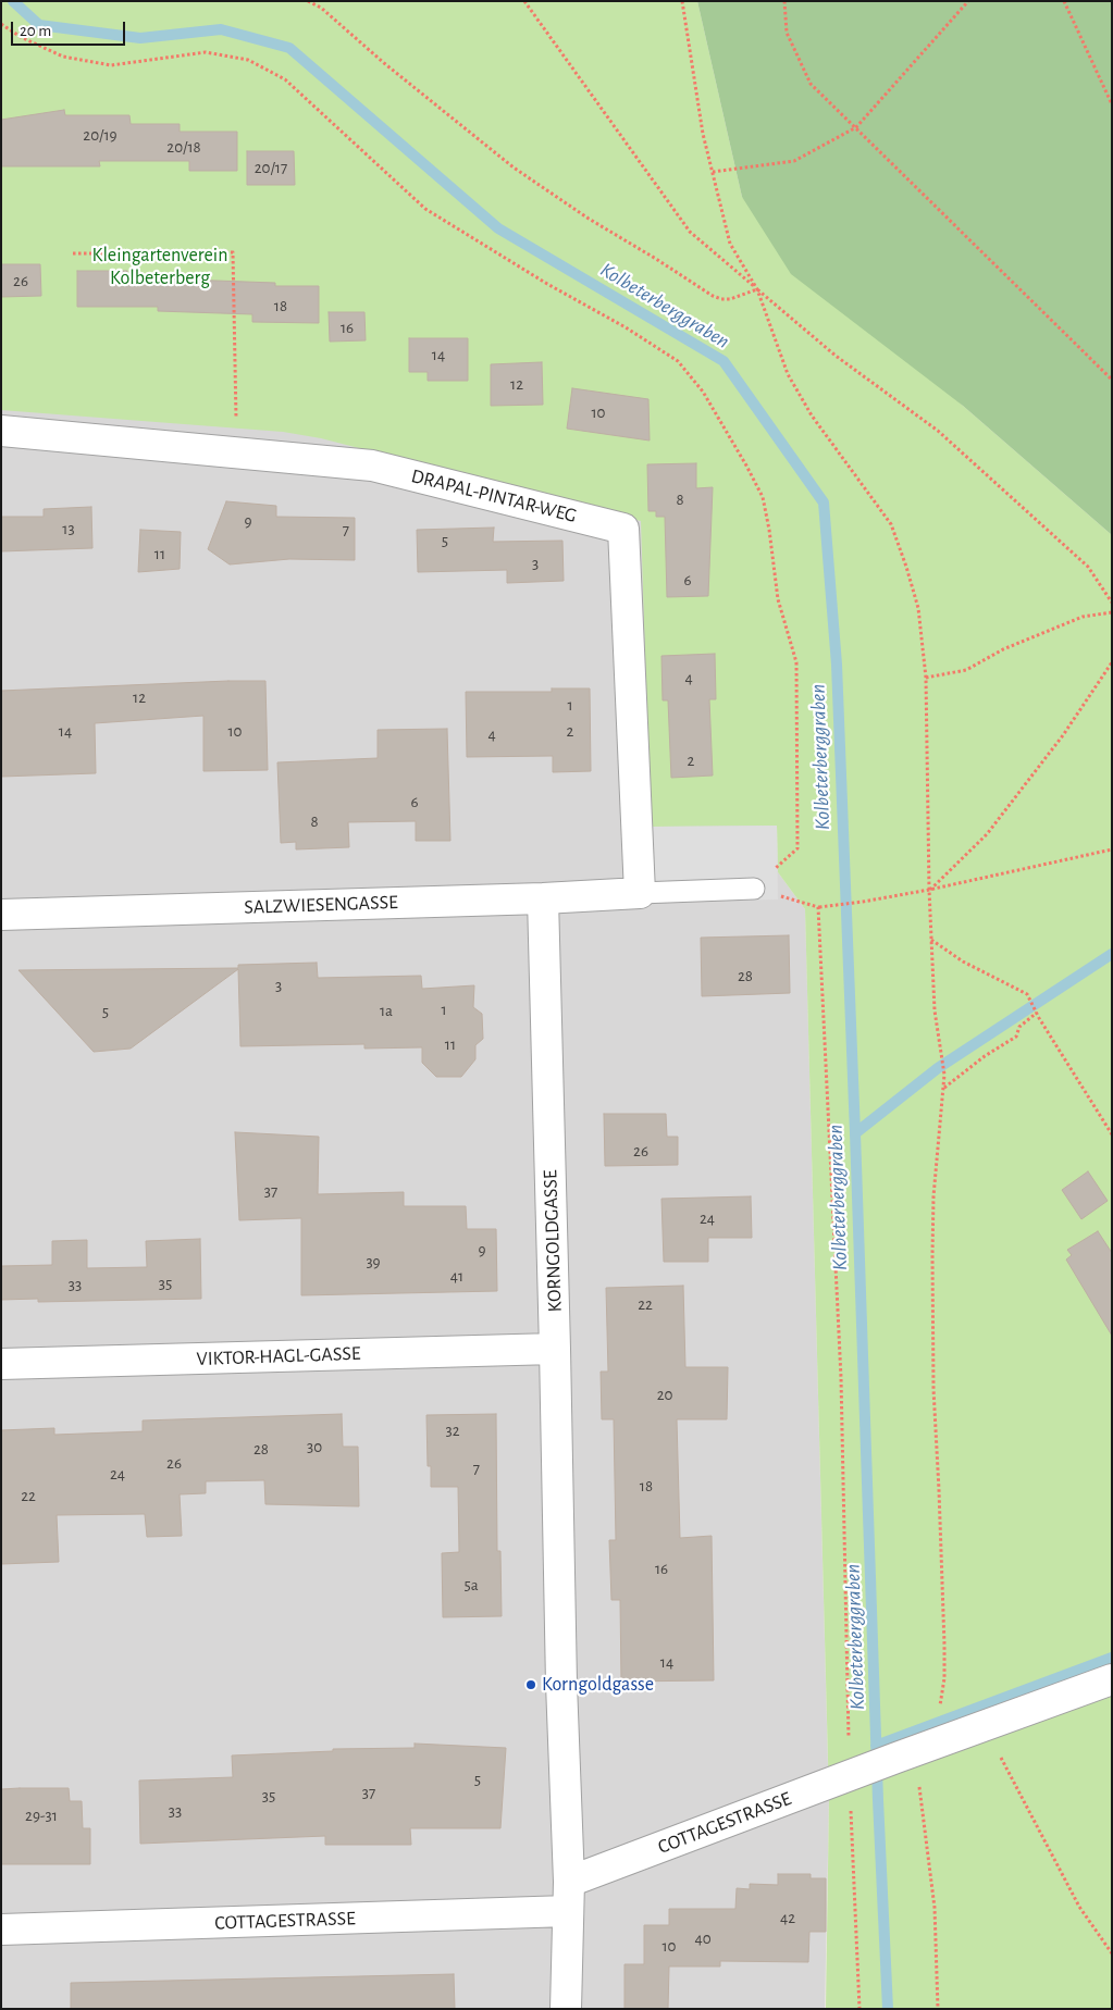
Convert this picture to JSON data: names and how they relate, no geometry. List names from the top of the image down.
{
  "streets": {
    "street": [
      "DRAPAL-PINTAR-WEG",
      "SALZWIESENGASSE",
      "KORNGOLDGASSE",
      "VIKTOR-HAGL-GASSE",
      "COTTAGESTRASSE"
    ]
  },
  "crossings": [
    ["DRAPAL-PINTAR-WEG", "SALZWIESENGASSE"],
    ["SALZWIESENGASSE", "KORNGOLDGASSE"],
    ["KORNGOLDGASSE", "VIKTOR-HAGL-GASSE"],
    ["KORNGOLDGASSE", "COTTAGESTRASSE"]
  ],
  "water": ["Kolbeterberggraben"],
  "parks": ["Kleingartenverein Kolbeterberg"],
  "places": ["Korngoldgasse"],
  "house_numbers": [
    "20/19",
    "20/18",
    "20/17",
    "26",
    "18",
    "16",
    "14",
    "12",
    "10",
    "8",
    "9",
    "13",
    "7",
    "5",
    "11",
    "3",
    "6",
    "4",
    "12",
    "1",
    "14",
    "10",
    "2",
    "4",
    "2",
    "6",
    "8",
    "28",
    "3",
    "1",
    "1a",
    "5",
    "11",
    "26",
    "37",
    "24",
    "9",
    "39",
    "41",
    "35",
    "33",
    "22",
    "20",
    "32",
    "30",
    "28",
    "26",
    "7",
    "24",
    "18",
    "22",
    "16",
    "5a",
    "14",
    "5",
    "37",
    "35",
    "33",
    "29-31",
    "42",
    "40",
    "10"
  ],
  "scale_bar": "20 m"
}
